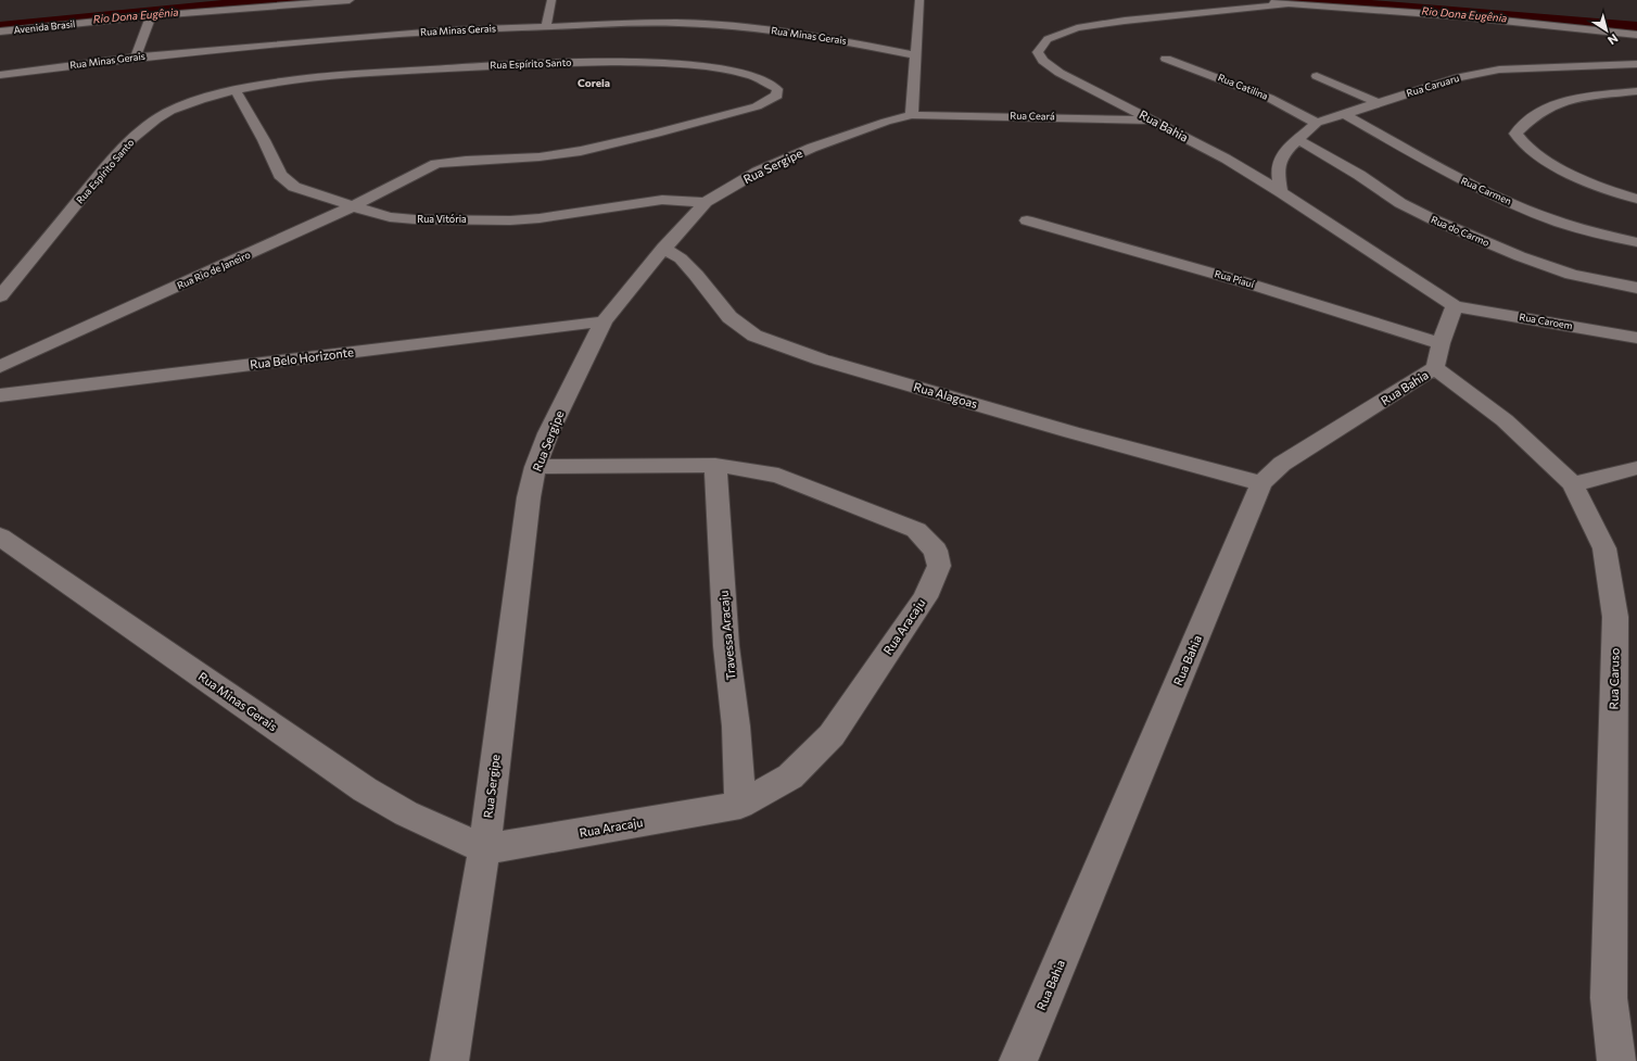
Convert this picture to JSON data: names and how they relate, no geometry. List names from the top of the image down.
{
  "streets": {
    "street": [
      "Avenida Brasil",
      "Rua Minas Gerais",
      "Rua Espírito Santo",
      "Rua Caruaru",
      "Rua Catilina",
      "Rua Ceará",
      "Rua Bahia",
      "Rua Sergipe",
      "Rua Carmen",
      "Rua Vitória",
      "Rua do Carmo",
      "Rua Rio de Janeiro",
      "Rua Piauí",
      "Rua Caroem",
      "Rua Belo Horizonte",
      "Rua Alagoas",
      "Rua Aracaju",
      "Travessa Aracaju",
      "Rua Caruso"
    ]
  },
  "crossings": [
    ["Rua Minas Gerais", "Rua Sergipe"],
    ["Rua Minas Gerais", "Rua Aracaju"],
    ["Rua Espírito Santo", "Rua Vitória"],
    ["Rua Espírito Santo", "Rua Rio de Janeiro"],
    ["Rua Caruaru", "Rua Catilina"],
    ["Rua Caruaru", "Rua Bahia"],
    ["Rua Caruaru", "Rua Carmen"],
    ["Rua Caruaru", "Rua do Carmo"],
    ["Rua Ceará", "Rua Bahia"],
    ["Rua Ceará", "Rua Sergipe"],
    ["Rua Bahia", "Rua Piauí"],
    ["Rua Bahia", "Rua Caroem"],
    ["Rua Bahia", "Rua Alagoas"],
    ["Rua Bahia", "Rua Caruso"],
    ["Rua Sergipe", "Rua Vitória"],
    ["Rua Sergipe", "Rua Belo Horizonte"],
    ["Rua Sergipe", "Rua Alagoas"],
    ["Rua Sergipe", "Rua Aracaju"],
    ["Rua Vitória", "Rua Rio de Janeiro"],
    ["Rua Piauí", "Rua Caruso"],
    ["Rua Aracaju", "Travessa Aracaju"]
  ],
  "districts": ["Coreia"],
  "water": ["Rio Dona Eugênia"],
  "north": "bottom right"
}
